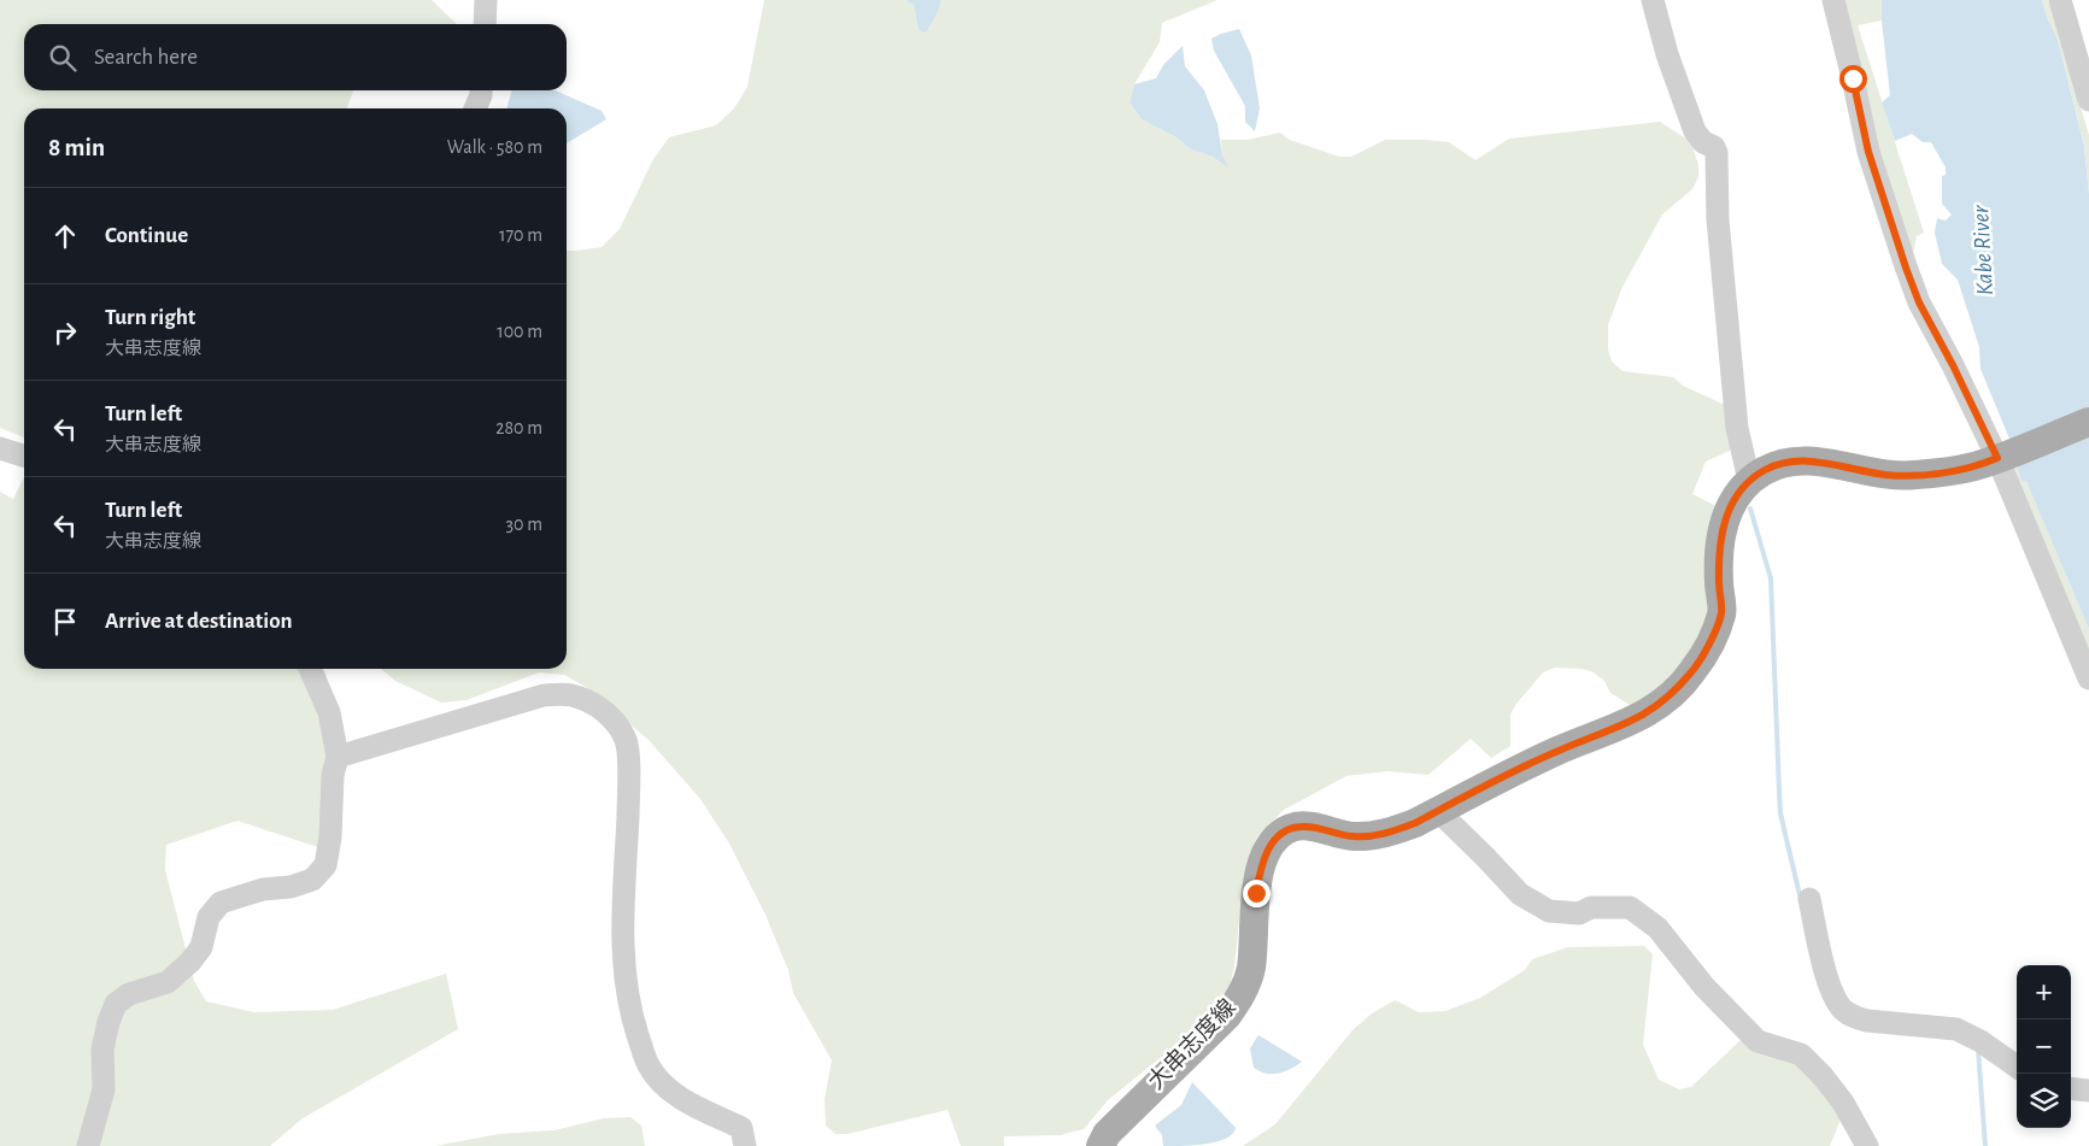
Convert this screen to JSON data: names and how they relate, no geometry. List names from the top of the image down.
{
  "streets": {
    "main road": ["大串志度線"]
  },
  "water": ["Kabe River"],
  "page": {
    "search": "Search here",
    "heading": ["8 min", "Walk · 580 m"],
    "list": [
      ["Continue", "170 m"],
      ["Turn right", "大串志度線", "100 m"],
      ["Turn left", "大串志度線", "280 m"],
      ["Turn left", "大串志度線", "30 m"],
      "Arrive at destination"
    ],
    "map_buttons": ["+", "−"]
  }
}
